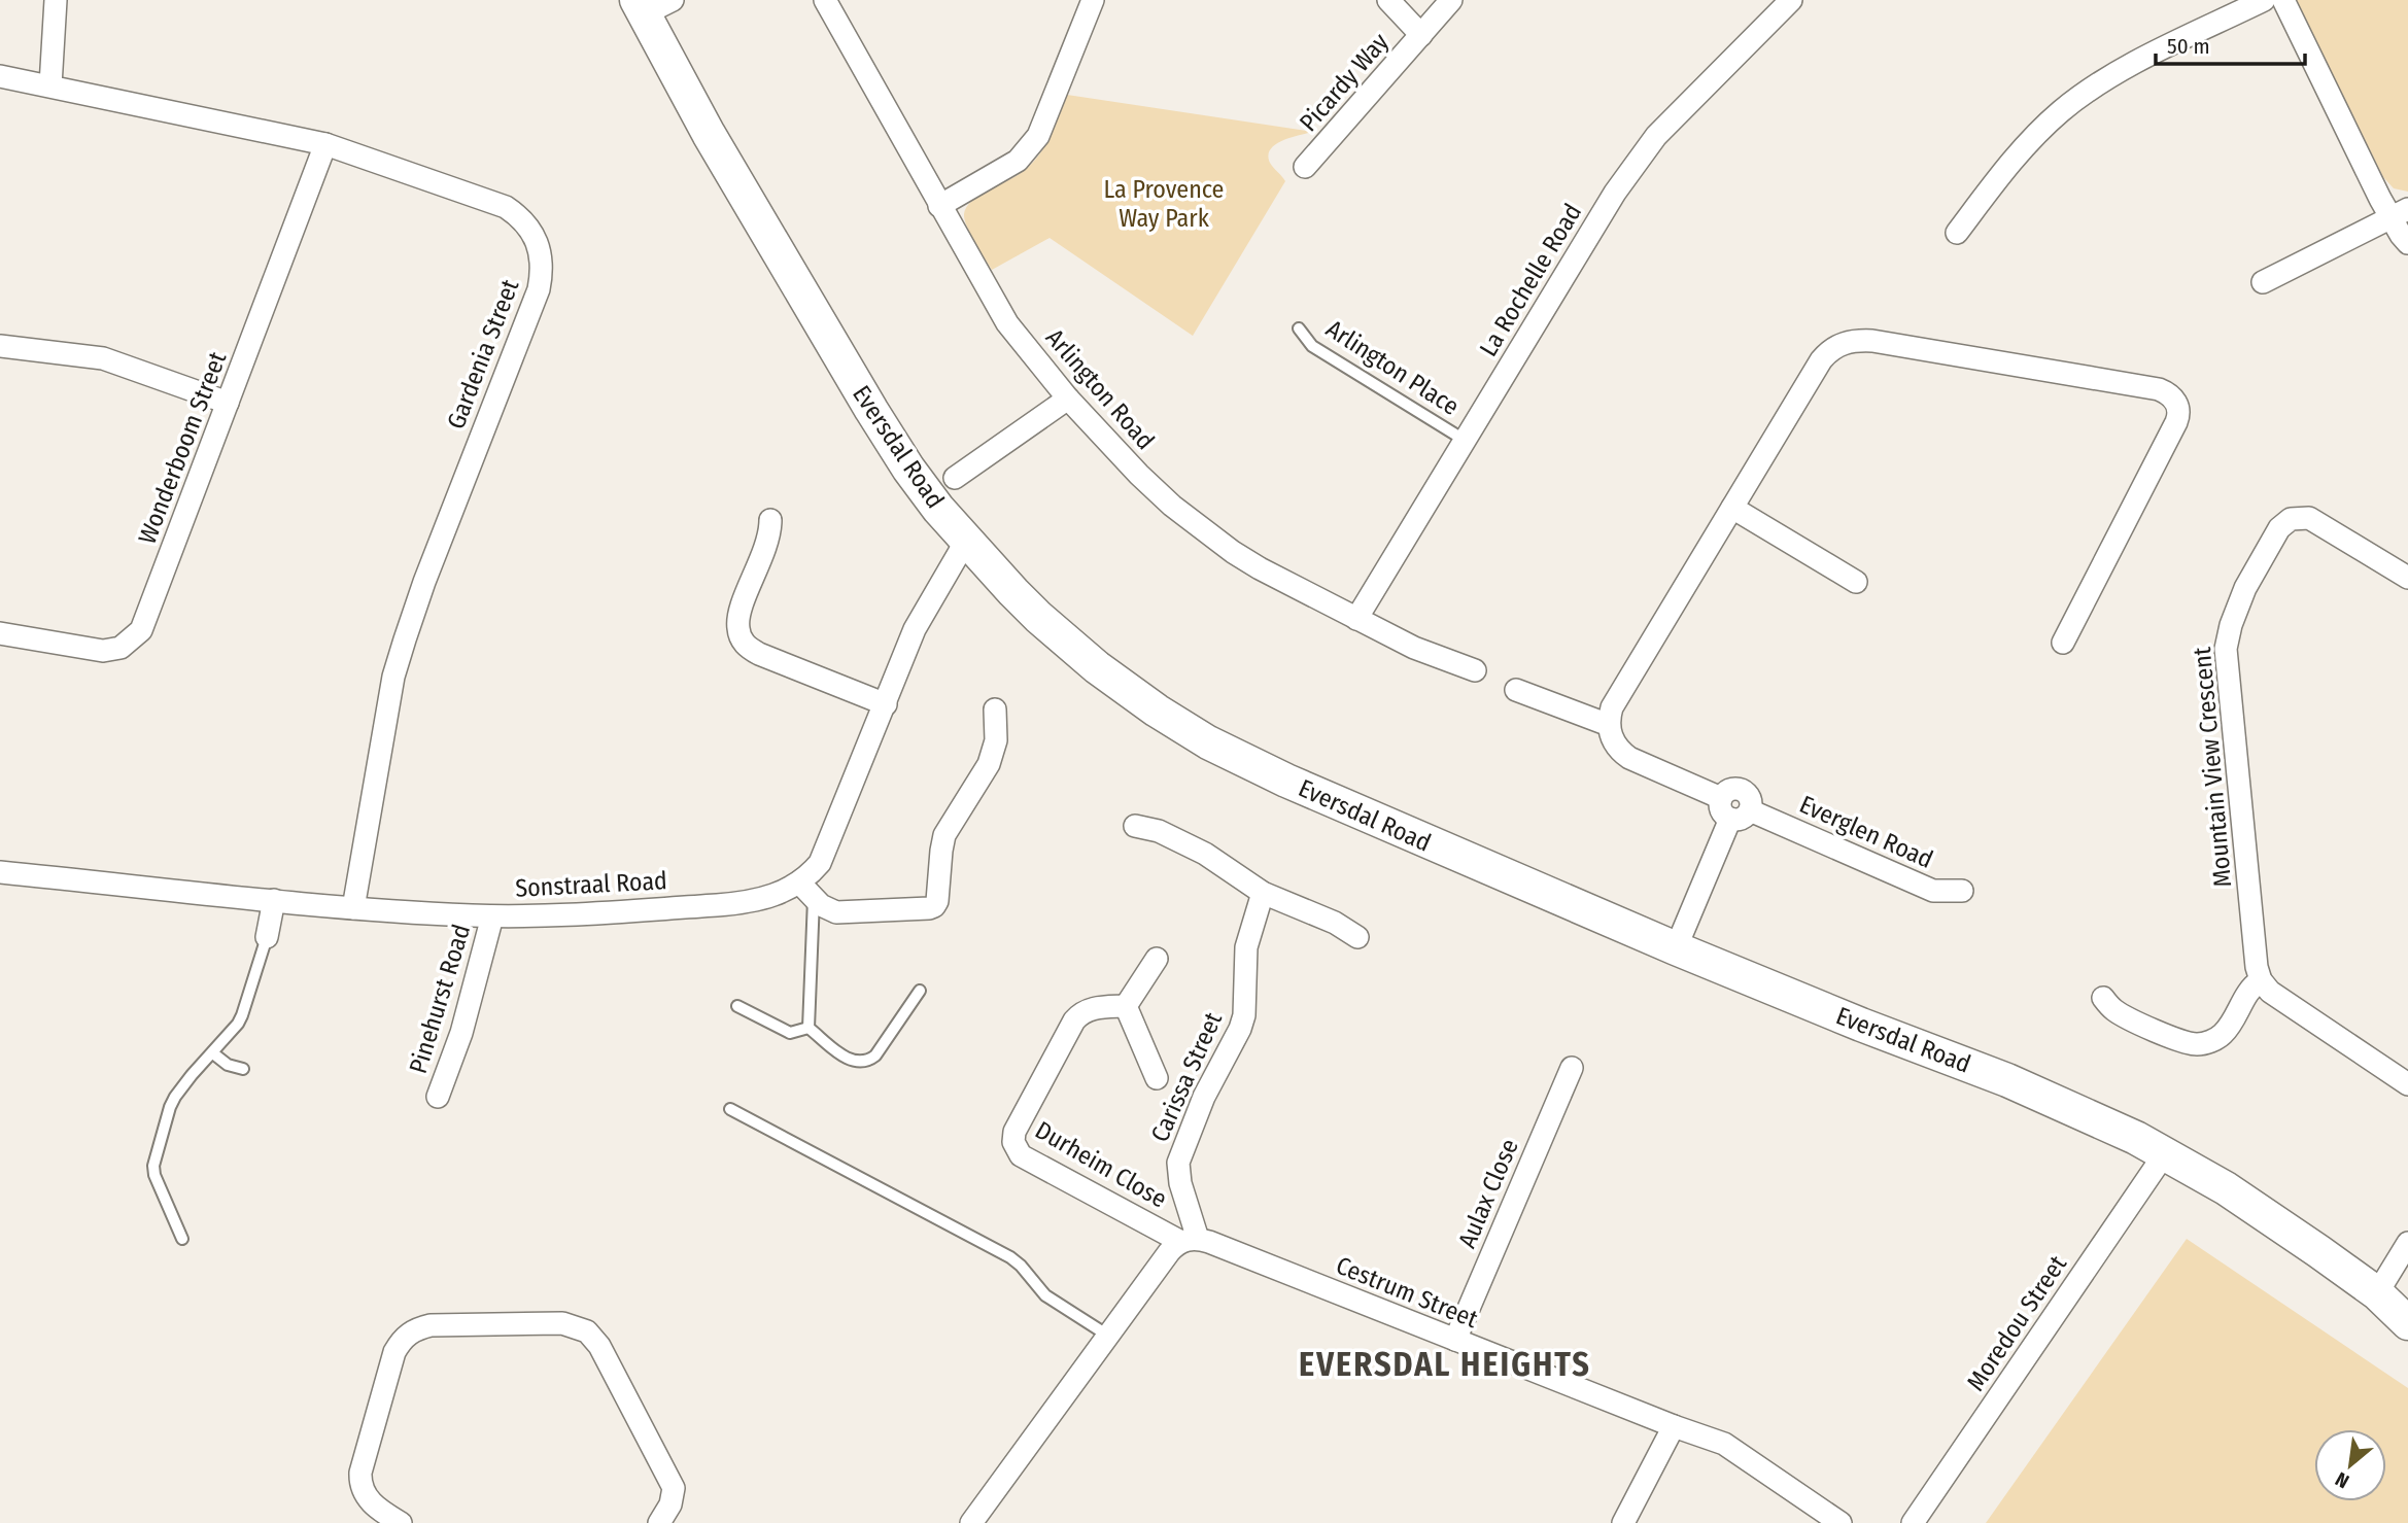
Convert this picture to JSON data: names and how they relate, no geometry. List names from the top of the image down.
{
  "streets": {
    "street": [
      "Picardy Way",
      "La Rochelle Road",
      "Gardenia Street",
      "Arlington Road",
      "Eversdal Road",
      "Wonderboom Street",
      "Mountain View Crescent",
      "Everglen Road",
      "Sonstraal Road",
      "Pinehurst Road",
      "Carissa Street",
      "Durheim Close",
      "Aulax Close",
      "Cestrum Street",
      "Moredou Street"
    ],
    "lane": ["Arlington Place"]
  },
  "crossings": [
    ["La Rochelle Road", "Arlington Place"],
    ["La Rochelle Road", "Arlington Road"],
    ["Gardenia Street", "Wonderboom Street"],
    ["Gardenia Street", "Sonstraal Road"],
    ["Eversdal Road", "Sonstraal Road"],
    ["Eversdal Road", "Moredou Street"],
    ["Sonstraal Road", "Pinehurst Road"],
    ["Carissa Street", "Durheim Close"],
    ["Carissa Street", "Cestrum Street"],
    ["Durheim Close", "Cestrum Street"],
    ["Aulax Close", "Cestrum Street"]
  ],
  "districts": ["EVERSDAL HEIGHTS"],
  "parks": ["La Provence Way Park"],
  "scale_bar": "50 m",
  "north": "bottom left"
}
